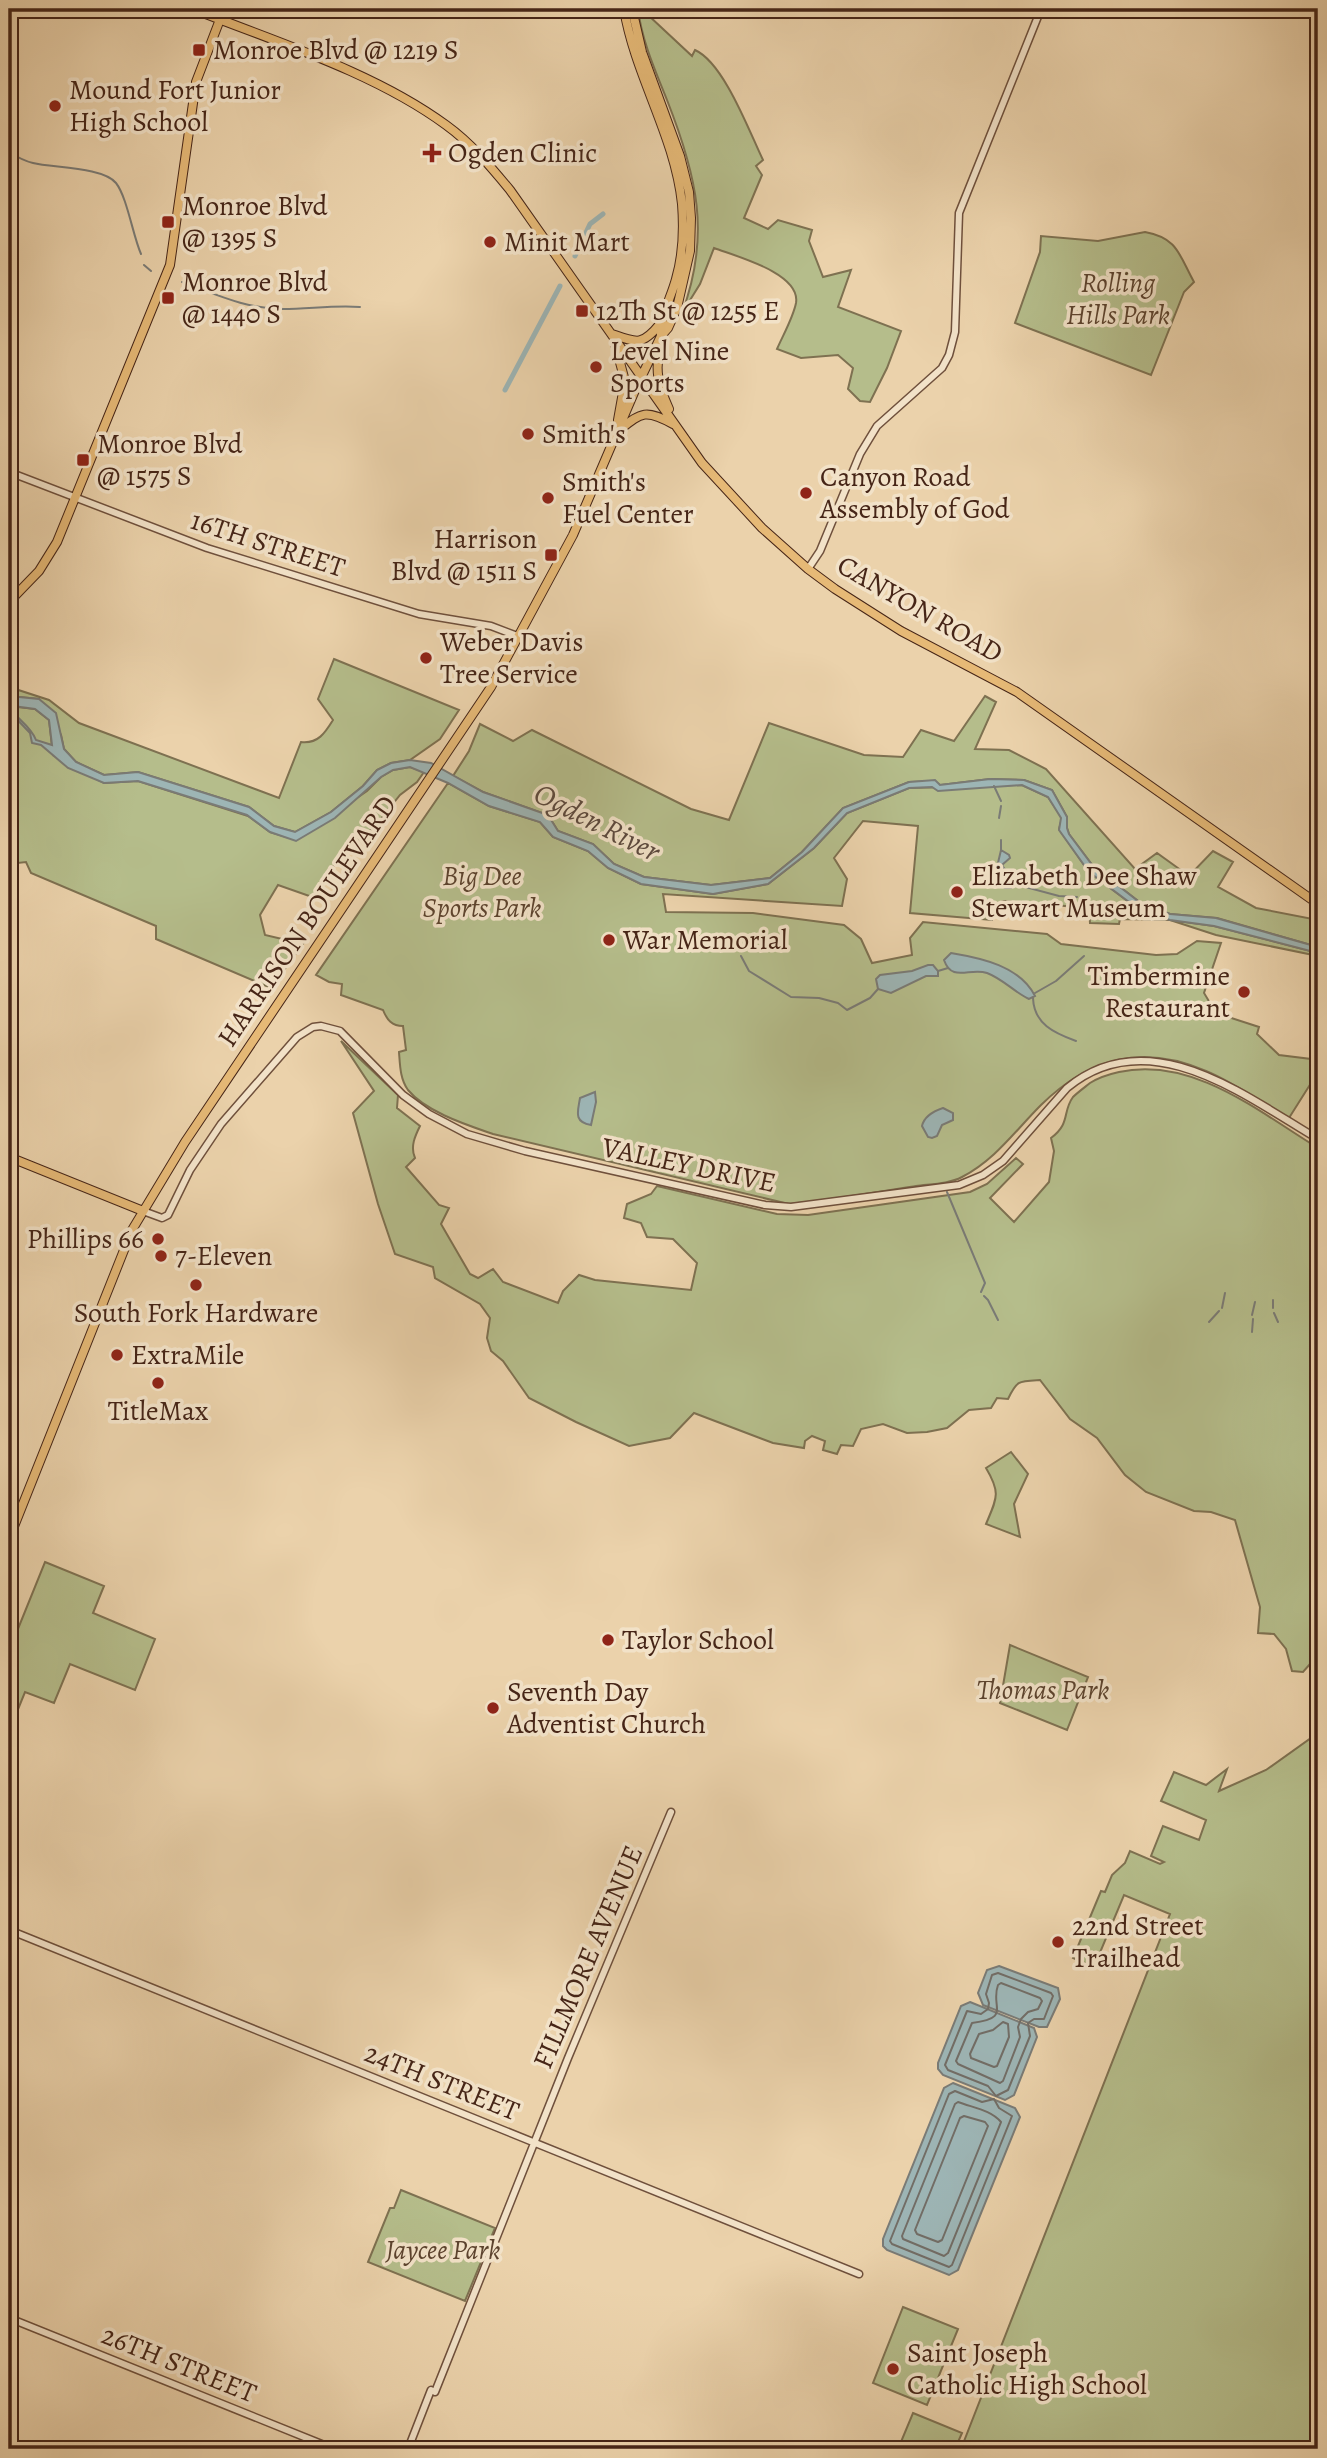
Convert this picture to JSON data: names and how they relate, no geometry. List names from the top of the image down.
{
  "streets": {
    "main road": ["CANYON ROAD", "HARRISON BOULEVARD"],
    "street": [
      "16TH STREET",
      "VALLEY DRIVE",
      "FILLMORE AVENUE",
      "24TH STREET",
      "26TH STREET"
    ]
  },
  "crossings": [
    ["16TH STREET", "HARRISON BOULEVARD"],
    ["CANYON ROAD", "HARRISON BOULEVARD"],
    ["HARRISON BOULEVARD", "VALLEY DRIVE"],
    ["FILLMORE AVENUE", "24TH STREET"]
  ],
  "water": ["Ogden River"],
  "parks": [
    "Rolling Hills Park",
    "Big Dee Sports Park",
    "Thomas Park",
    "Jaycee Park"
  ],
  "places": {
    "transit": [
      "Monroe Blvd @ 1219 S",
      "Monroe Blvd @ 1395 S",
      "Monroe Blvd @ 1440 S",
      "12Th St @ 1255 E",
      "Monroe Blvd @ 1575 S",
      "Harrison Blvd @ 1511 S"
    ],
    "other": [
      "Mound Fort Junior High School",
      "Minit Mart",
      "Level Nine Sports",
      "Smith's",
      "Canyon Road Assembly of God",
      "Smith's Fuel Center",
      "Weber Davis Tree Service",
      "Elizabeth Dee Shaw Stewart Museum",
      "War Memorial",
      "Timbermine Restaurant",
      "Phillips 66",
      "7-Eleven",
      "South Fork Hardware",
      "ExtraMile",
      "TitleMax",
      "Taylor School",
      "Seventh Day Adventist Church",
      "22nd Street Trailhead",
      "Saint Joseph Catholic High School"
    ],
    "health": ["Ogden Clinic"]
  }
}
